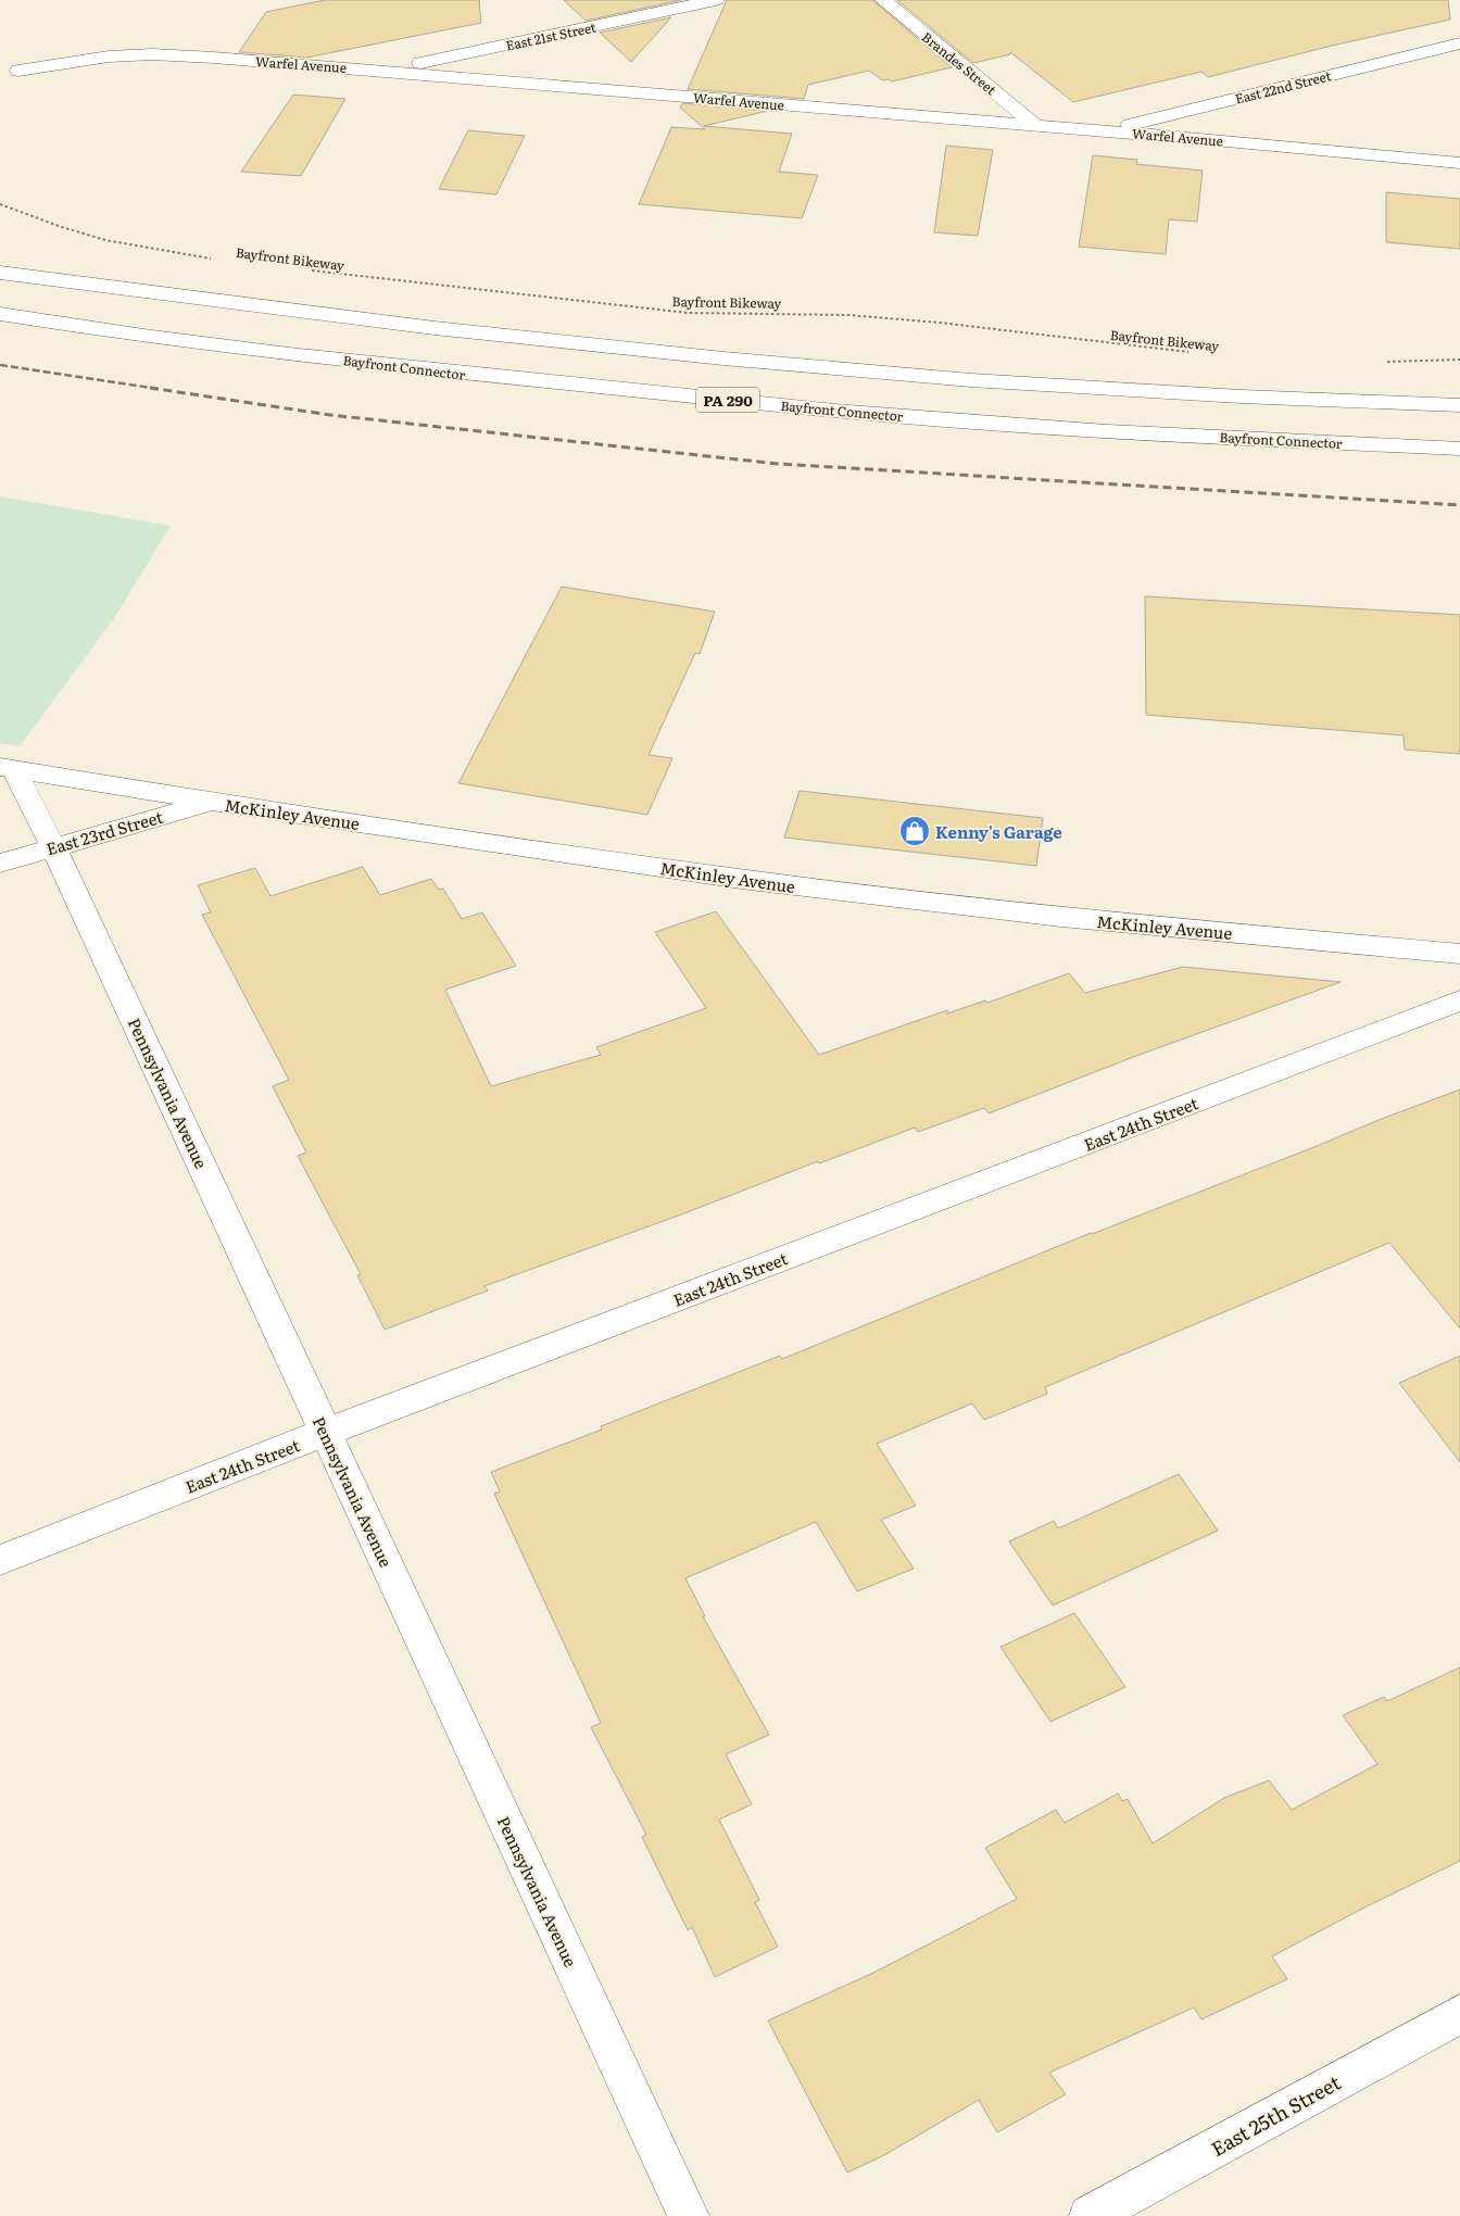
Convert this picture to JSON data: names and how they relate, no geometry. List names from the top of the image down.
{
  "streets": {
    "main road": [
      "East 21st Street",
      "Brandes Street",
      "Warfel Avenue",
      "East 22nd Street",
      "Bayfront Connector",
      "PA 290",
      "McKinley Avenue",
      "East 23rd Street",
      "Pennsylvania Avenue",
      "East 24th Street",
      "East 25th Street"
    ],
    "path": ["Bayfront Bikeway"]
  },
  "crossings": [
    ["East 21st Street", "Warfel Avenue"],
    ["Brandes Street", "Warfel Avenue"],
    ["Warfel Avenue", "East 22nd Street"],
    ["McKinley Avenue", "East 23rd Street"],
    ["McKinley Avenue", "Pennsylvania Avenue"],
    ["East 23rd Street", "Pennsylvania Avenue"],
    ["Pennsylvania Avenue", "East 24th Street"]
  ],
  "places": {
    "shop": ["Kenny's Garage"]
  }
}
